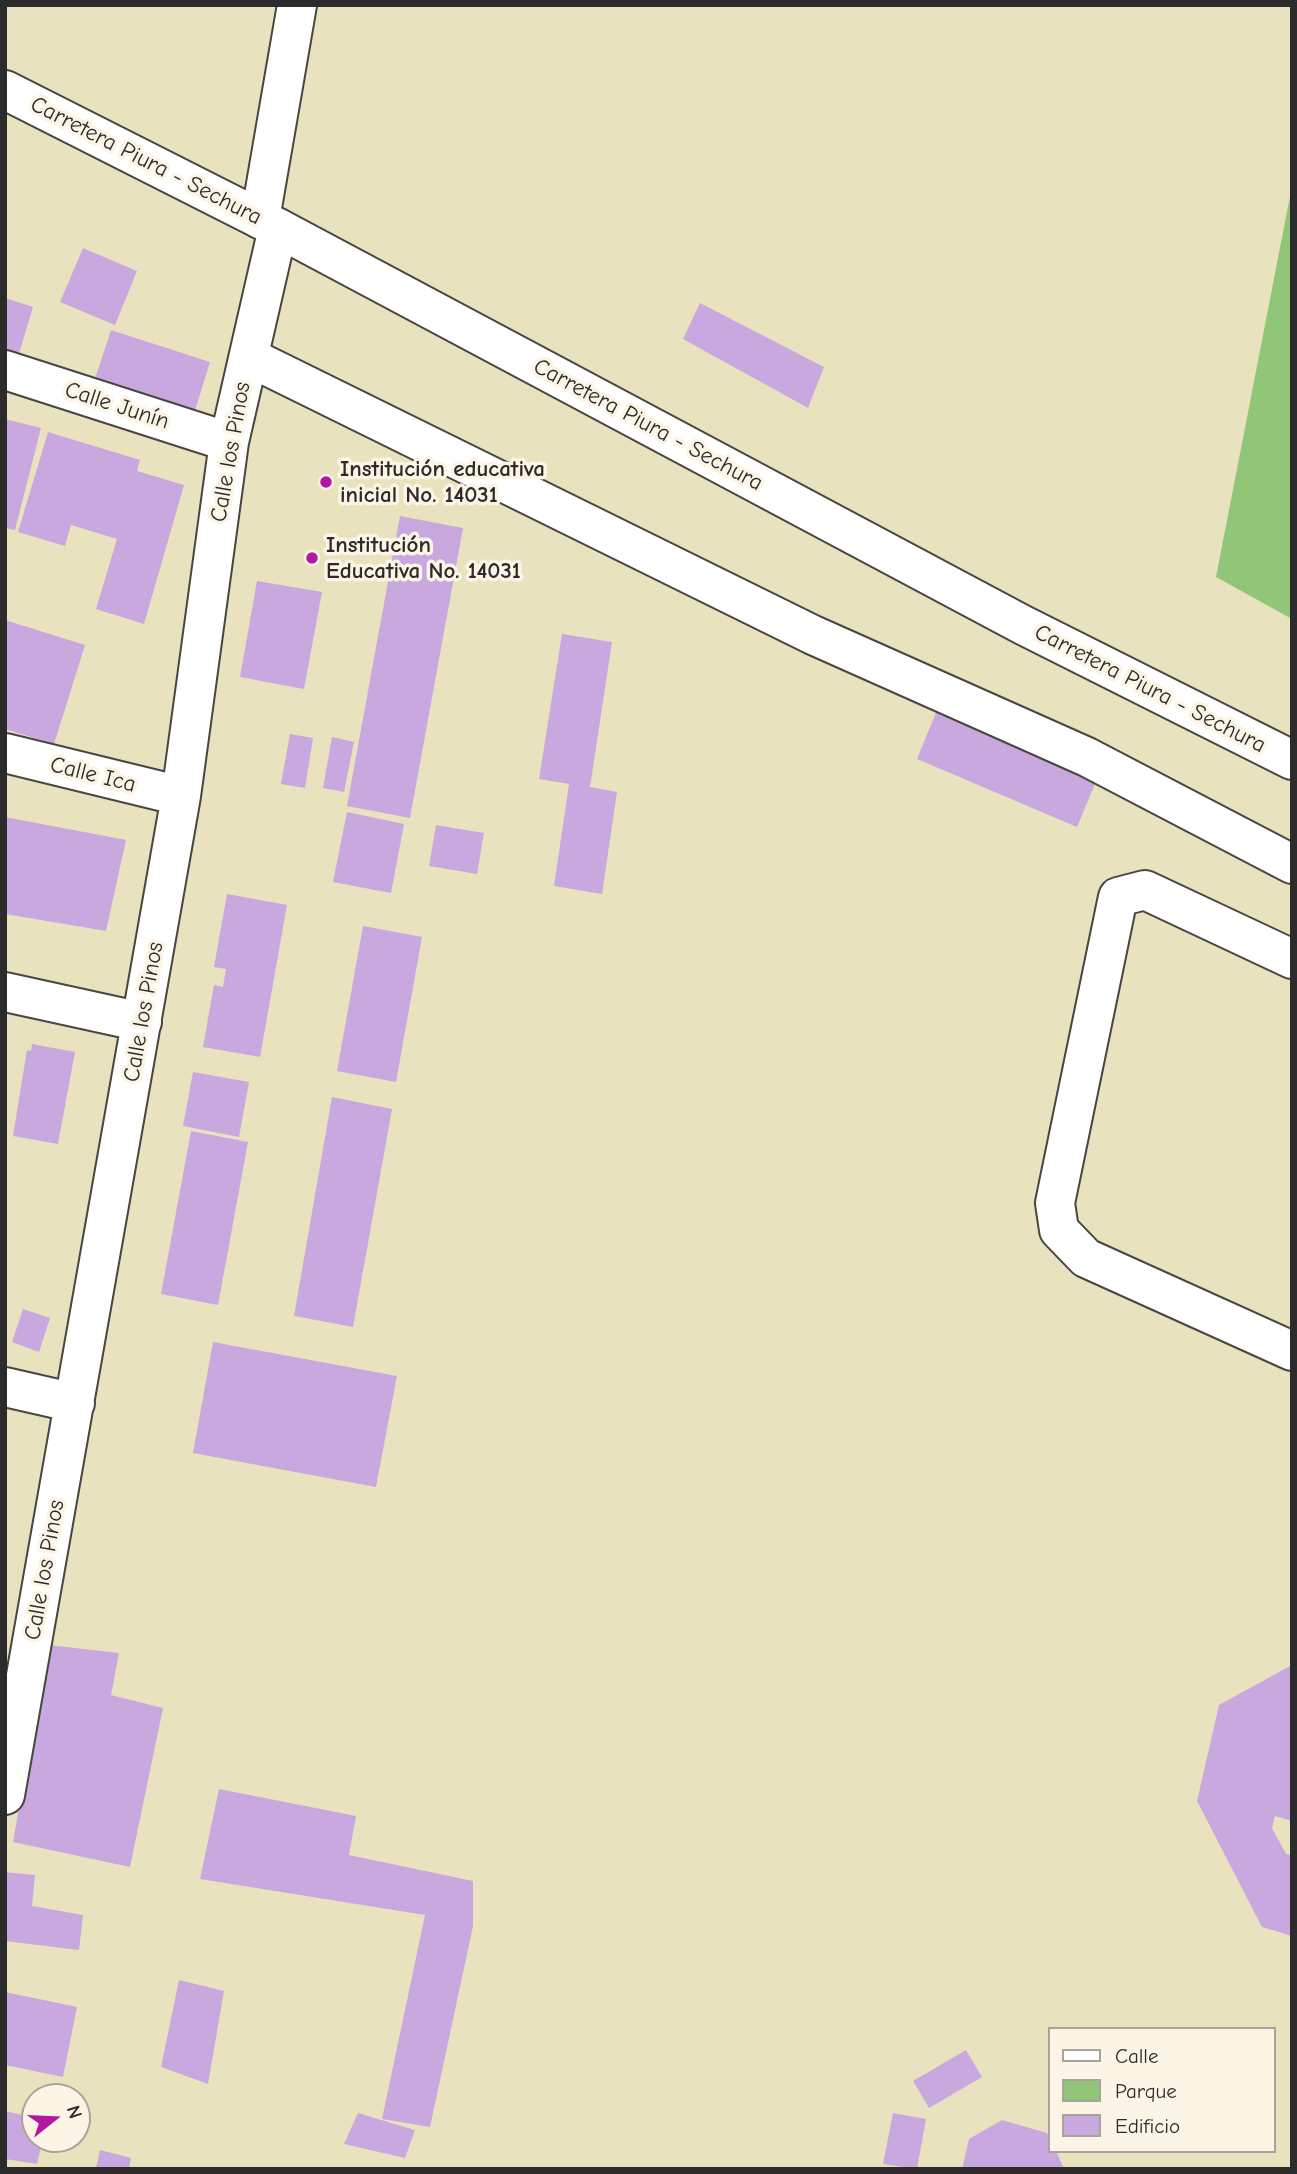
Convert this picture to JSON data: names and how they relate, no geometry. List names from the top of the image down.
{
  "streets": {
    "street": [
      "Carretera Piura - Sechura",
      "Calle Junín",
      "Calle los Pinos",
      "Calle Ica"
    ]
  },
  "crossings": [
    ["Carretera Piura - Sechura", "Calle los Pinos"],
    ["Calle Junín", "Calle los Pinos"],
    ["Calle los Pinos", "Calle Ica"]
  ],
  "places": ["Institución educativa inicial No. 14031", "Institución Educativa No. 14031"],
  "legend": ["Calle", "Parque", "Edificio"],
  "north": "right"
}
